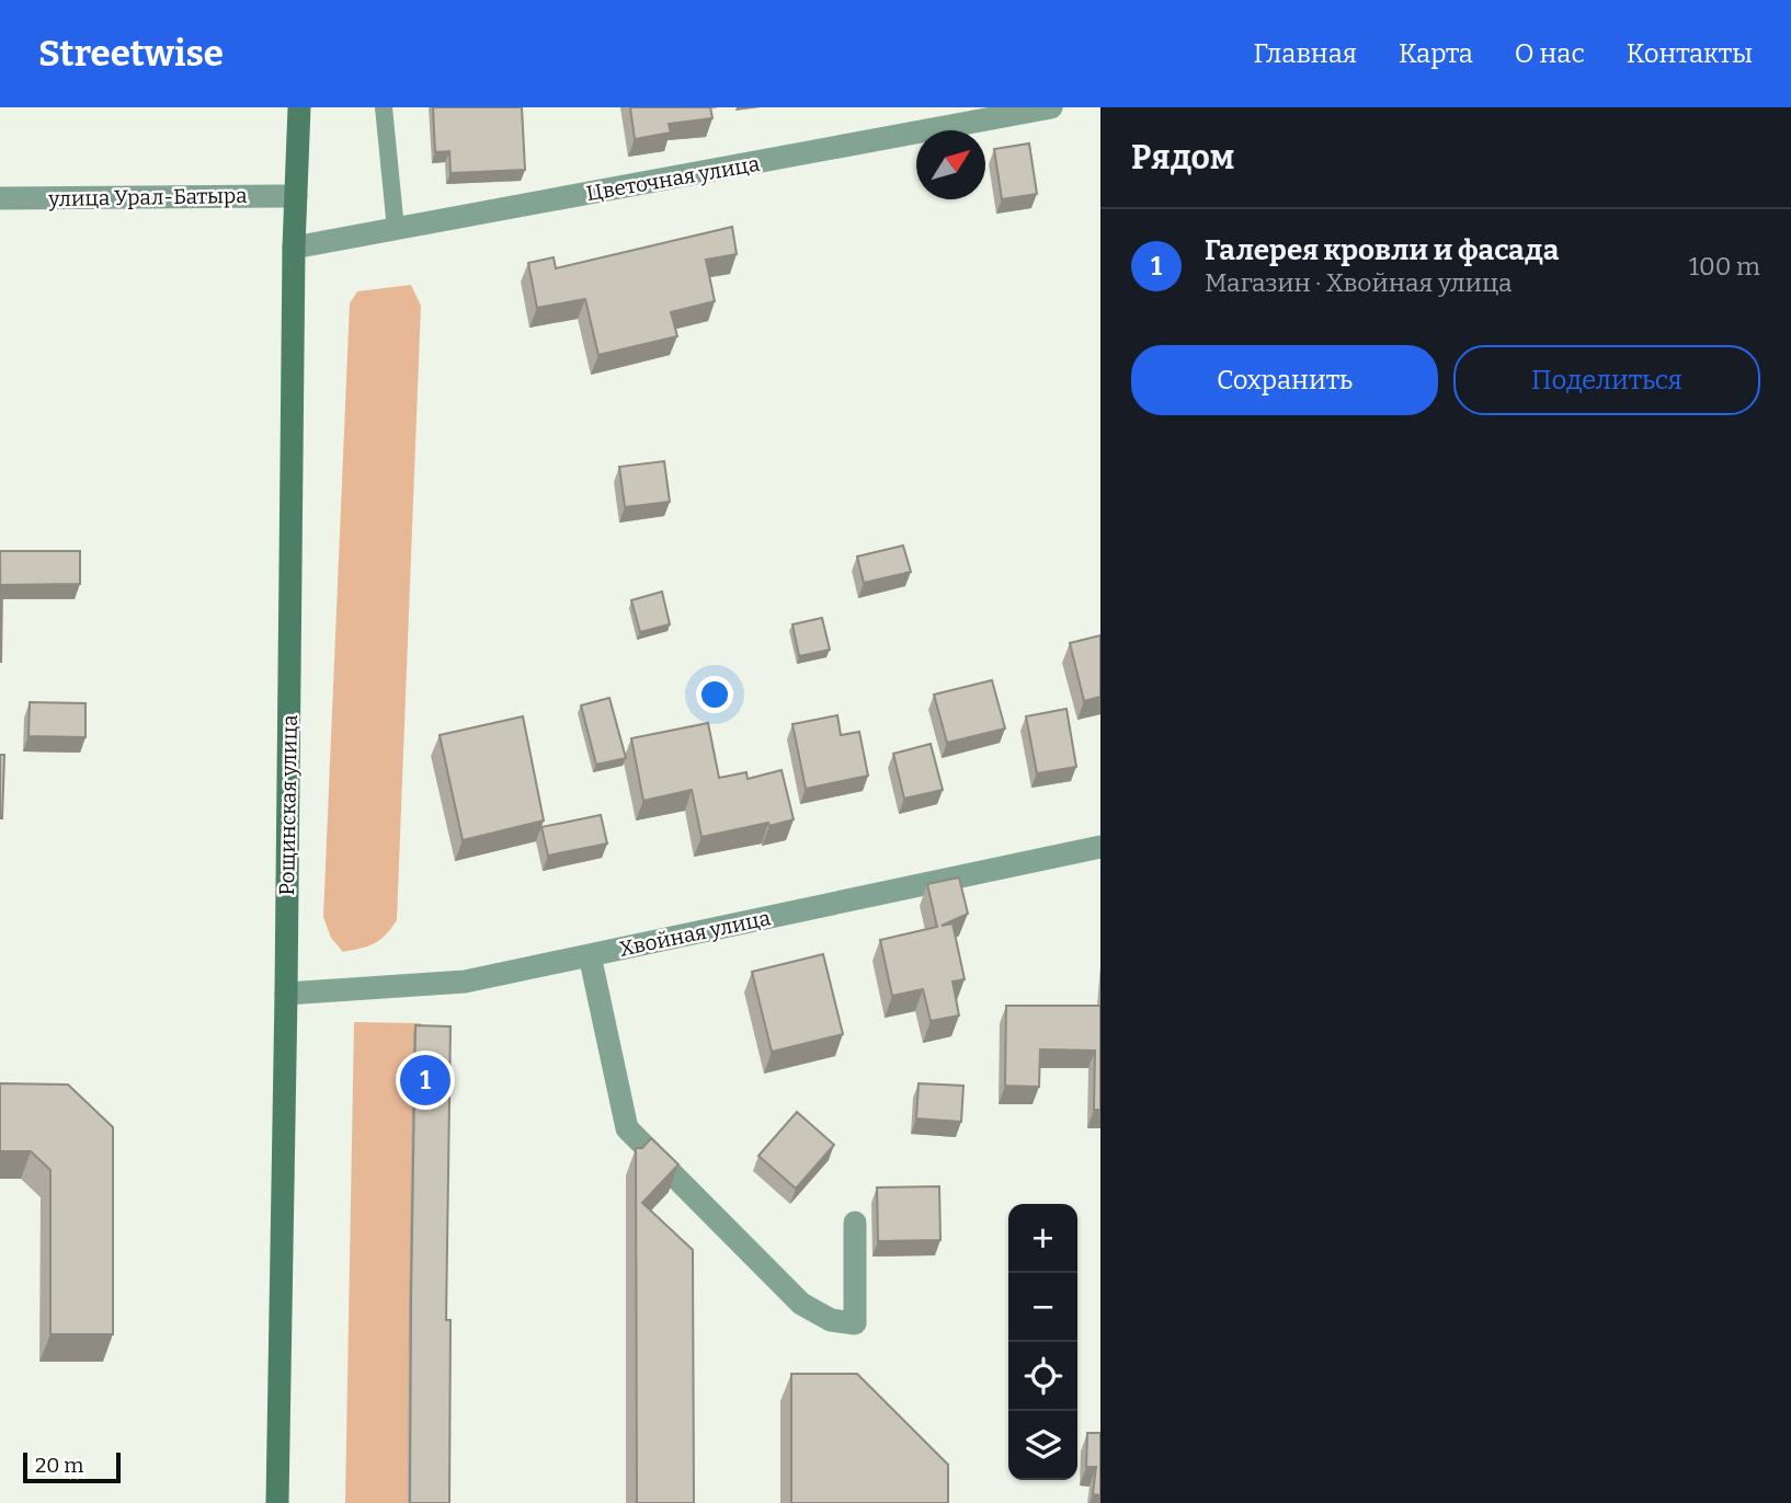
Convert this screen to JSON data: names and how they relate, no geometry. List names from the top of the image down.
{
  "streets": {
    "street": [
      "Цветочная улица",
      "улица Урал-Батыра",
      "Рощинская улица",
      "Хвойная улица"
    ]
  },
  "crossings": [
    ["Цветочная улица", "Рощинская улица"],
    ["улица Урал-Батыра", "Рощинская улица"],
    ["Рощинская улица", "Хвойная улица"]
  ],
  "scale_bar": "20 m",
  "north": "top right",
  "page": {
    "header": "Streetwise",
    "nav": [
      "Главная",
      "Карта",
      "О нас",
      "Контакты"
    ],
    "heading": "Рядом",
    "list": [
      {
        "mark": "1",
        "name": "Галерея кровли и фасада",
        "note": "Магазин · Хвойная улица",
        "value": "100 m"
      }
    ],
    "buttons": ["Сохранить", "Поделиться"],
    "pins": "1",
    "map_buttons": ["+", "−"],
    "scale": "20 m"
  }
}
